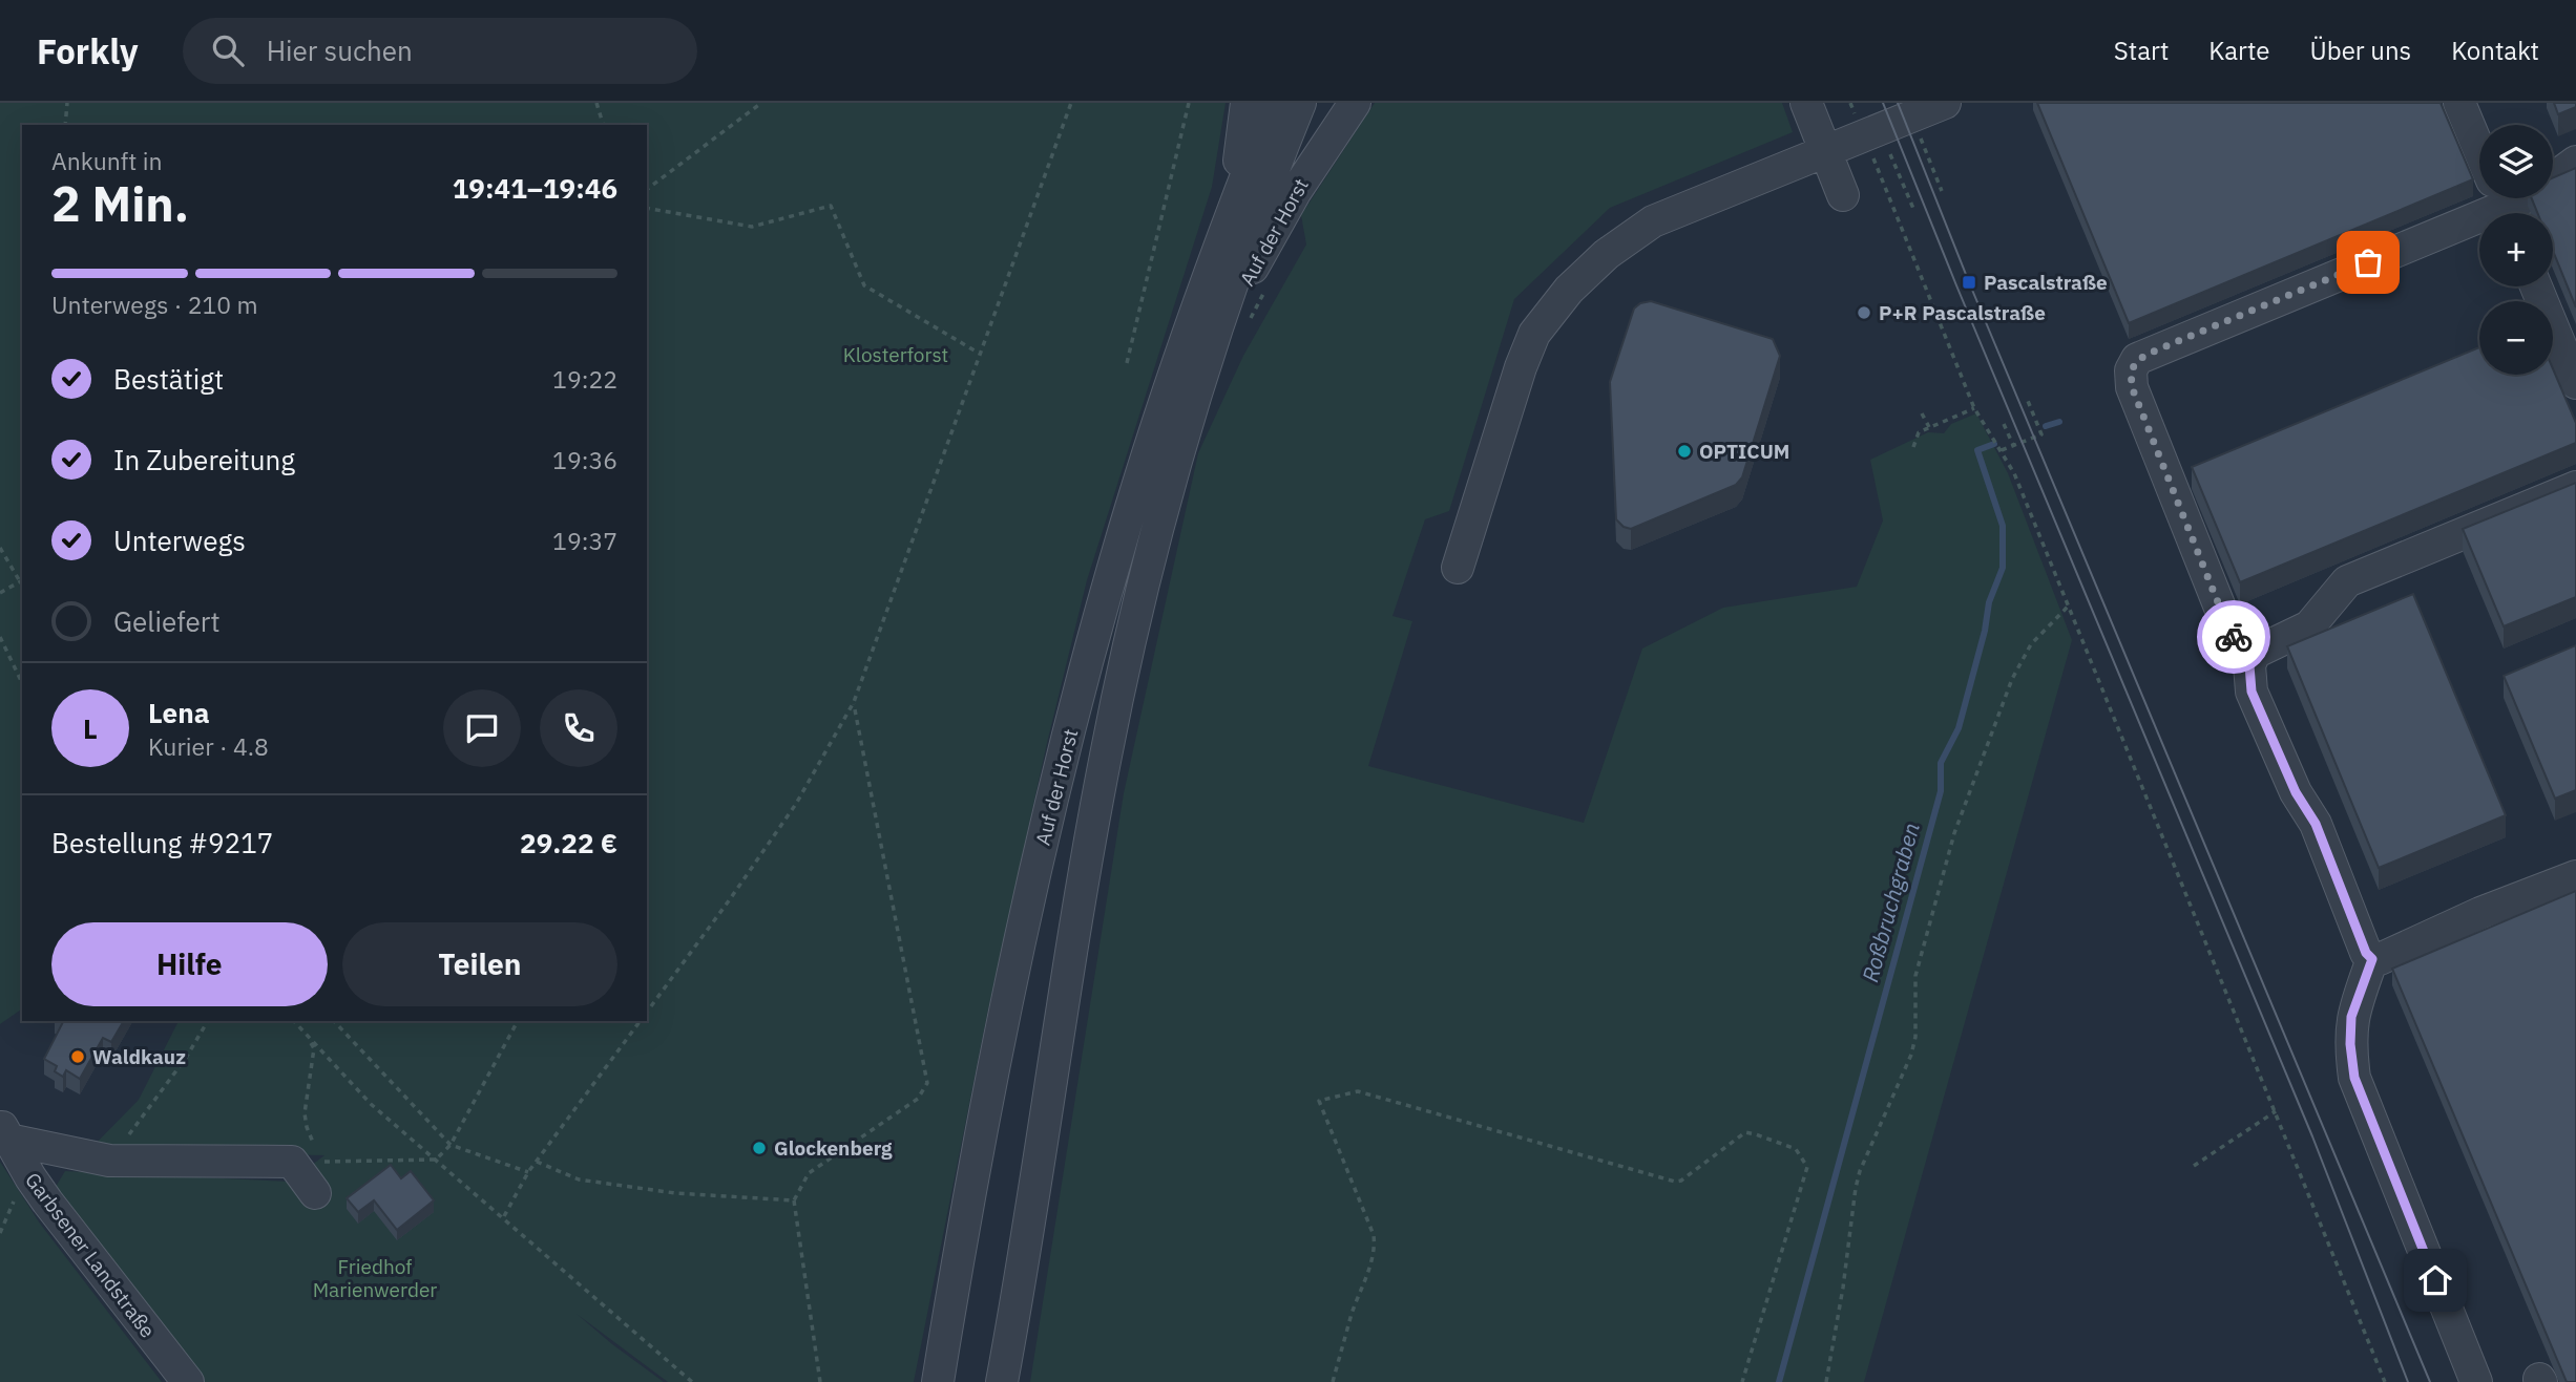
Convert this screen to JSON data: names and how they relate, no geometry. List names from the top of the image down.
{
  "streets": {
    "street": ["Auf der Horst", "Garbsener Landstraße"]
  },
  "water": ["Roßbruchgraben"],
  "parks": ["Klosterforst", "Friedhof Marienwerder"],
  "places": {
    "transit": ["Pascalstraße"],
    "other": [
      "P+R Pascalstraße",
      "OPTICUM",
      "Waldkauz",
      "Glockenberg"
    ]
  },
  "page": {
    "header": "Forkly",
    "search": "Hier suchen",
    "nav": [
      "Start",
      "Karte",
      "Über uns",
      "Kontakt"
    ],
    "map_buttons": ["+", "−"],
    "heading": ["2 Min.", "Ankunft in", "19:41–19:46"],
    "panel": [
      "Lena",
      "Kurier · 4.8",
      "Bestellung #9217",
      "29.22 €"
    ],
    "bar": "Unterwegs · 210 m",
    "list": [
      ["Bestätigt", "19:22"],
      ["In Zubereitung", "19:36"],
      ["Unterwegs", "19:37"],
      "Geliefert"
    ],
    "round": "L",
    "buttons": ["Hilfe", "Teilen"]
  }
}
